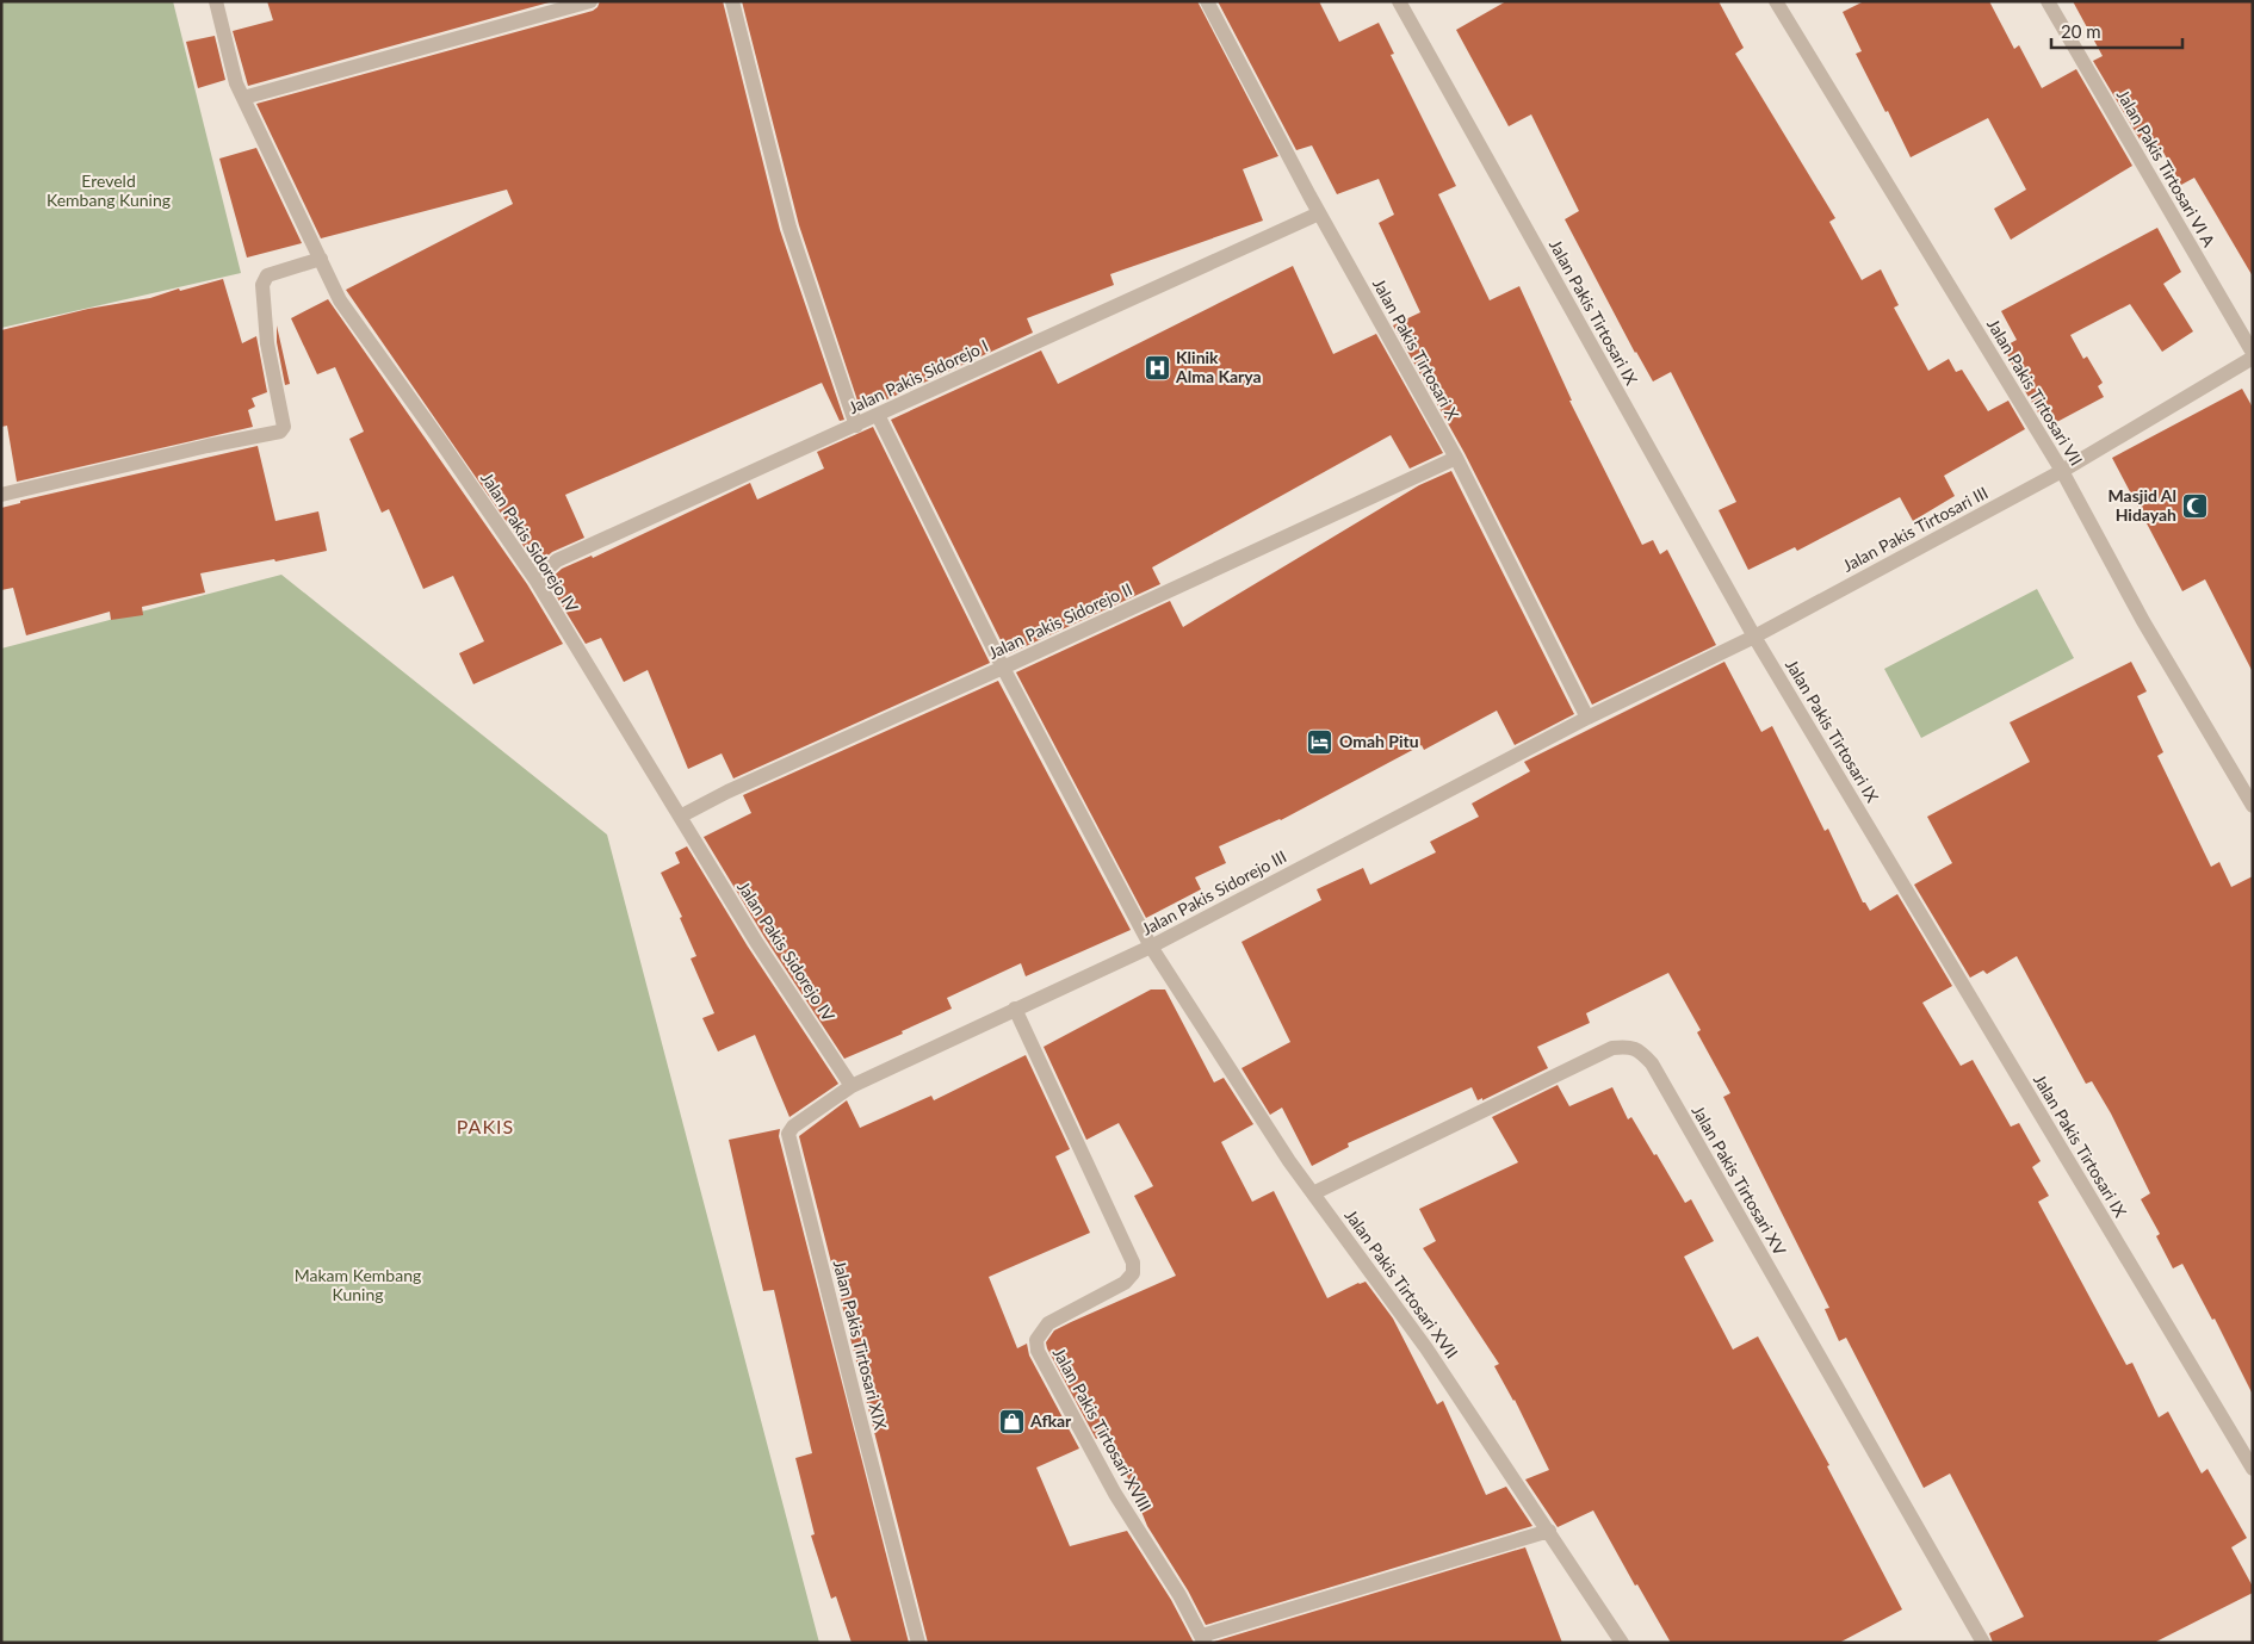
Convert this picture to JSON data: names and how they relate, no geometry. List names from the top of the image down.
{
  "streets": {
    "street": [
      "Jalan Pakis Tirtosari VI A",
      "Jalan Pakis Tirtosari IX",
      "Jalan Pakis Tirtosari X",
      "Jalan Pakis Sidorejo I",
      "Jalan Pakis Tirtosari VII",
      "Jalan Pakis Tirtosari III",
      "Jalan Pakis Sidorejo IV",
      "Jalan Pakis Sidorejo II",
      "Jalan Pakis Sidorejo III",
      "Jalan Pakis Tirtosari XV",
      "Jalan Pakis Tirtosari XVII",
      "Jalan Pakis Tirtosari XIX",
      "Jalan Pakis Tirtosari XVIII"
    ]
  },
  "crossings": [
    ["Jalan Pakis Tirtosari IX", "Jalan Pakis Tirtosari III"],
    ["Jalan Pakis Tirtosari X", "Jalan Pakis Sidorejo I"],
    ["Jalan Pakis Tirtosari X", "Jalan Pakis Tirtosari III"],
    ["Jalan Pakis Tirtosari X", "Jalan Pakis Sidorejo II"],
    ["Jalan Pakis Tirtosari X", "Jalan Pakis Sidorejo III"],
    ["Jalan Pakis Sidorejo I", "Jalan Pakis Sidorejo IV"],
    ["Jalan Pakis Sidorejo I", "Jalan Pakis Tirtosari XVII"],
    ["Jalan Pakis Tirtosari VII", "Jalan Pakis Tirtosari III"],
    ["Jalan Pakis Tirtosari III", "Jalan Pakis Sidorejo III"],
    ["Jalan Pakis Sidorejo IV", "Jalan Pakis Sidorejo II"],
    ["Jalan Pakis Sidorejo IV", "Jalan Pakis Sidorejo III"],
    ["Jalan Pakis Sidorejo IV", "Jalan Pakis Tirtosari XIX"],
    ["Jalan Pakis Sidorejo II", "Jalan Pakis Tirtosari XVII"],
    ["Jalan Pakis Sidorejo III", "Jalan Pakis Tirtosari XVII"],
    ["Jalan Pakis Sidorejo III", "Jalan Pakis Tirtosari XIX"],
    ["Jalan Pakis Sidorejo III", "Jalan Pakis Tirtosari XVIII"],
    ["Jalan Pakis Tirtosari XV", "Jalan Pakis Tirtosari XVII"]
  ],
  "districts": ["PAKIS"],
  "parks": ["Ereveld Kembang Kuning", "Makam Kembang Kuning"],
  "places": {
    "hospital": ["Klinik Alma Karya"],
    "mosque": ["Masjid Al Hidayah"],
    "hotel": ["Omah Pitu"],
    "shop": ["Afkar"]
  },
  "scale_bar": "20 m"
}
